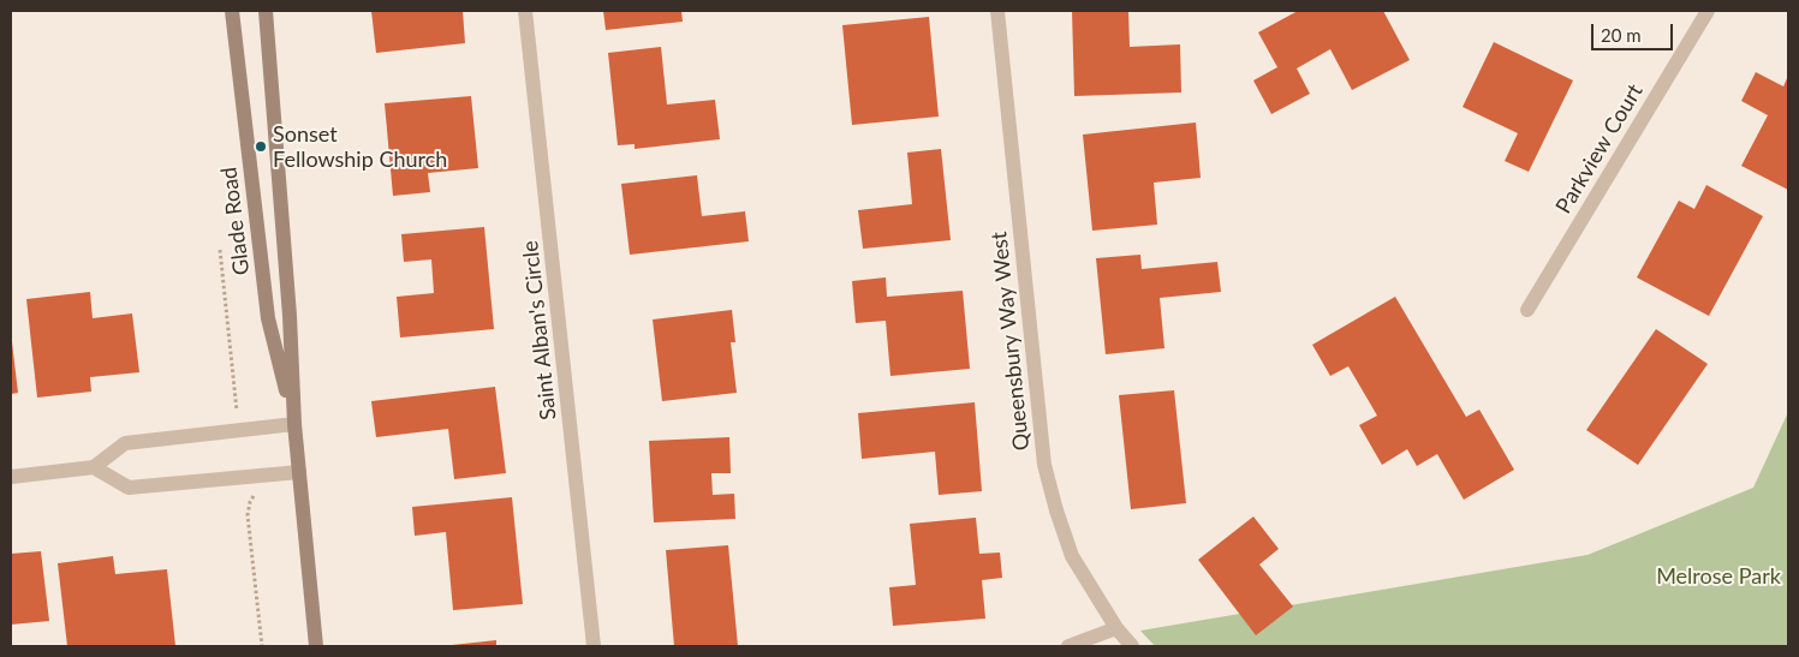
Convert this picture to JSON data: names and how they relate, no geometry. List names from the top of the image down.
{
  "streets": {
    "main road": ["Glade Road"],
    "street": ["Parkview Court", "Saint Alban's Circle", "Queensbury Way West"]
  },
  "parks": ["Melrose Park"],
  "places": ["Sonset Fellowship Church"],
  "scale_bar": "20 m"
}
